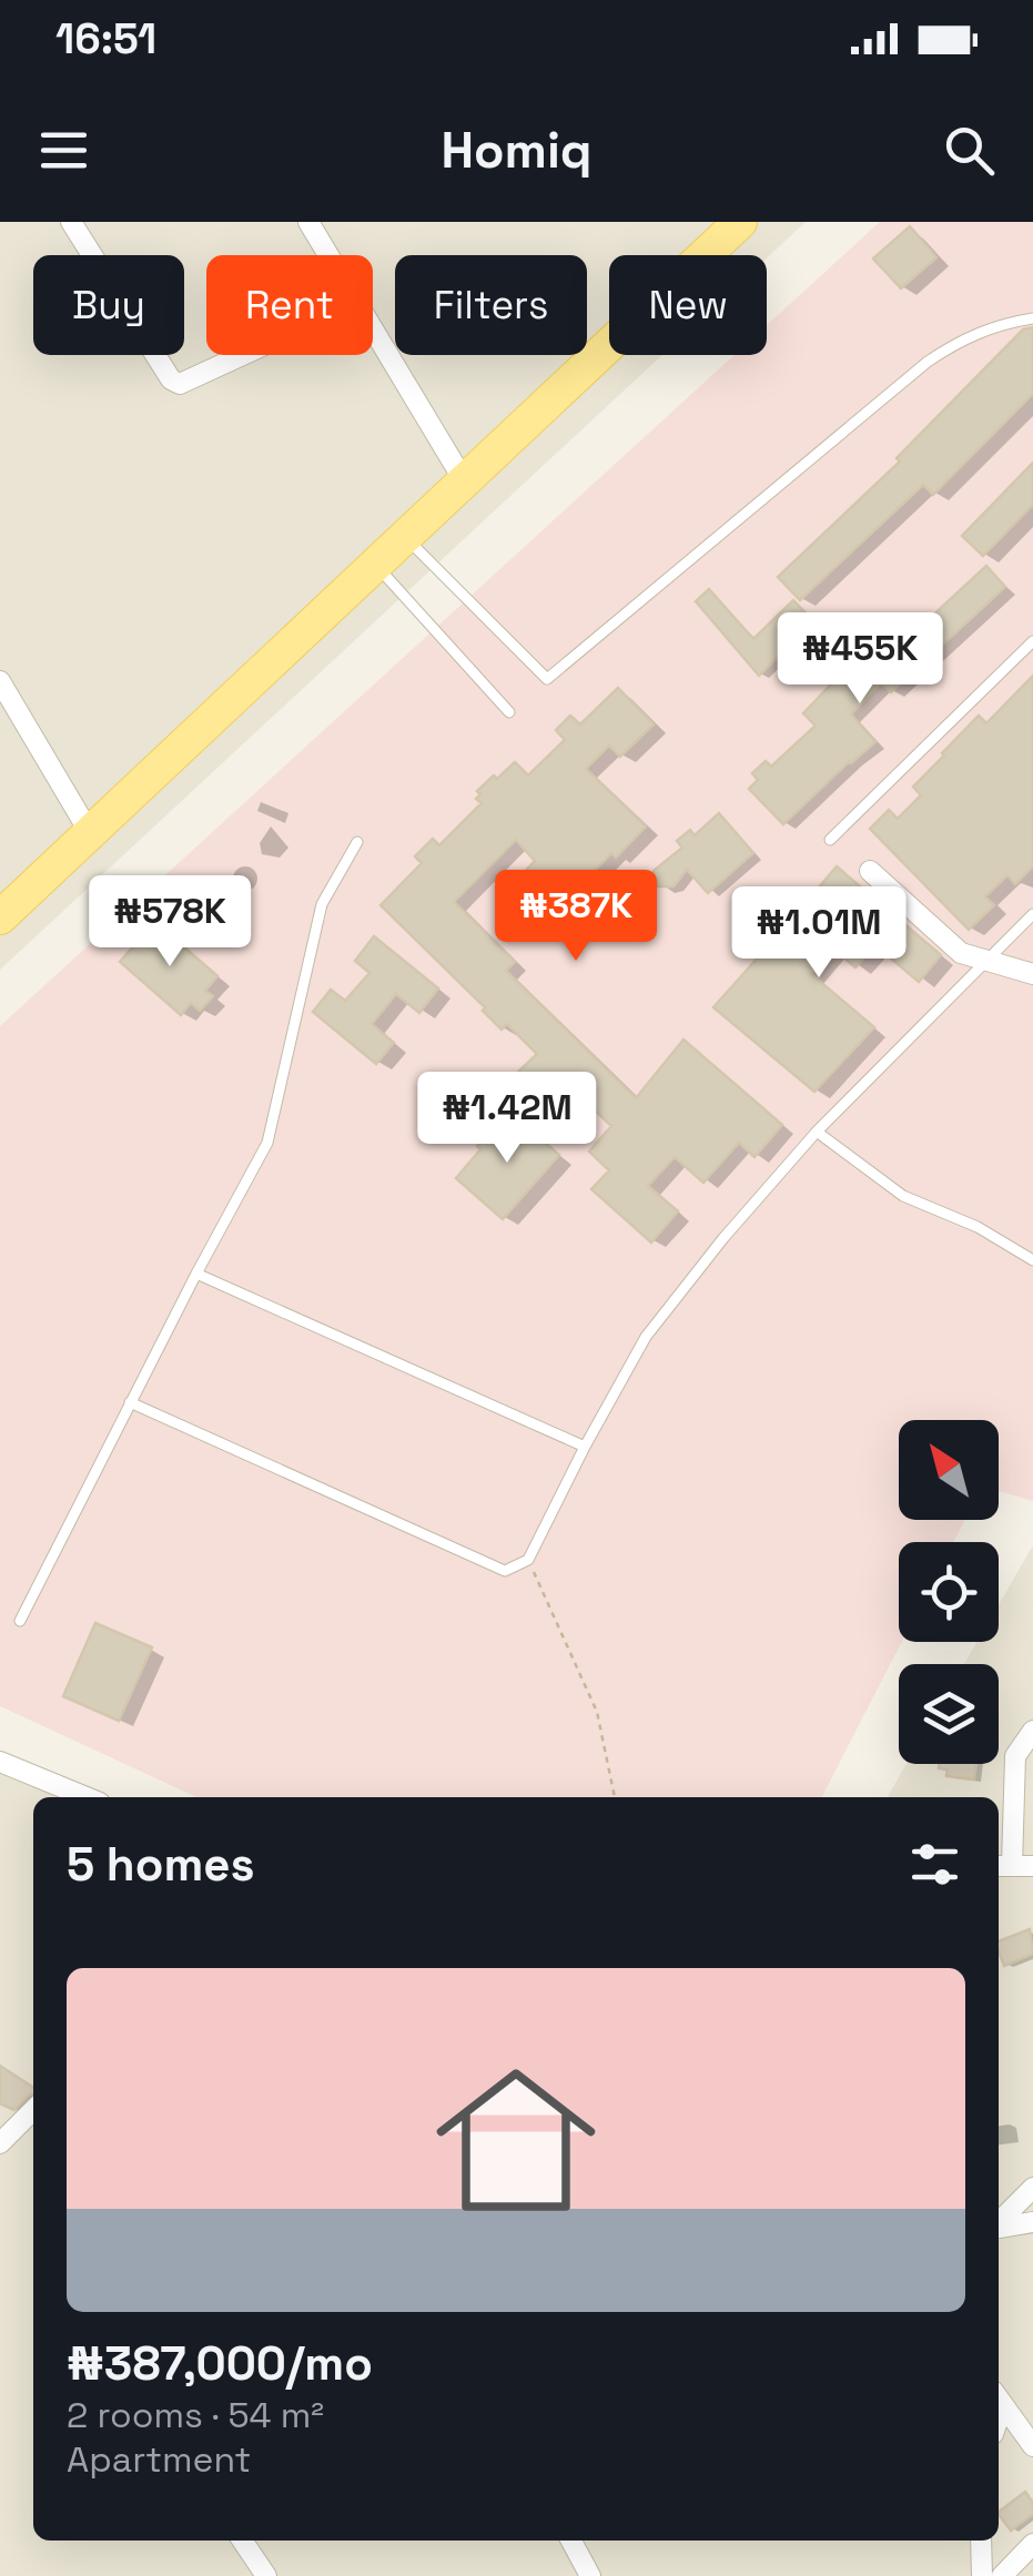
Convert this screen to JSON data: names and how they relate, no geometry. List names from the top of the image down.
{
  "north": "top left",
  "page": {
    "status": "16:51",
    "header": "Homiq",
    "chip": [
      "Buy",
      "Rent",
      "Filters",
      "New"
    ],
    "price": [
      "₦455K",
      "₦387K",
      "₦578K",
      "₦1.01M",
      "₦1.42M"
    ],
    "heading": "5 homes",
    "list": [
      {
        "name": "₦387,000/mo",
        "note": "2 rooms · 54 m² · Apartment"
      }
    ]
  }
}
